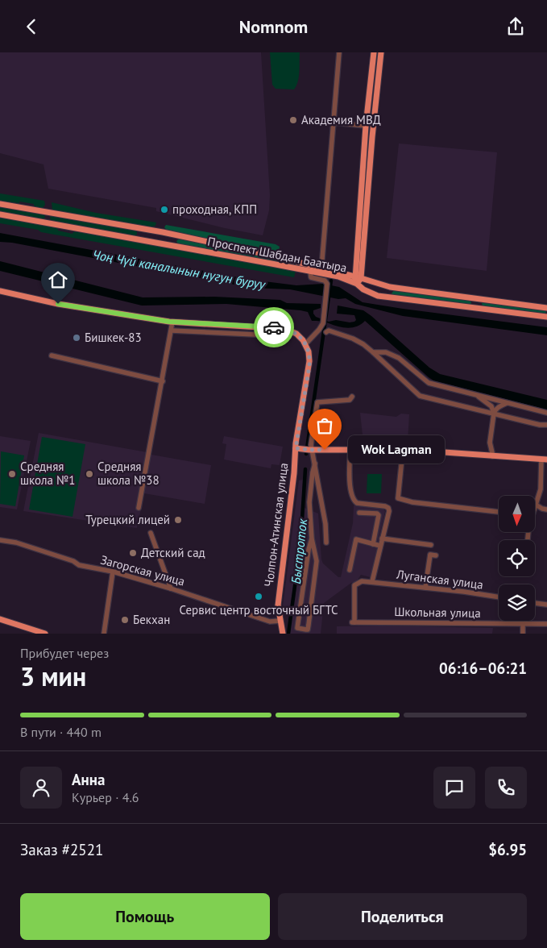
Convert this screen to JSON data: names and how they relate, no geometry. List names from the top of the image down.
{
  "streets": {
    "main road": ["Проспект Шабдан Баатыра", "Чолпон-Атинская улица"],
    "street": ["Загорская улица", "Луганская улица", "Школьная улица"]
  },
  "crossings": [
    ["Чолпон-Атинская улица", "Загорская улица"],
    ["Луганская улица", "Школьная улица"]
  ],
  "water": ["Чоң Чүй каналынын нугун буруу", "Быстроток"],
  "places": [
    "Академия МВД",
    "проходная, КПП",
    "Бишкек-83",
    "Wok Lagman",
    "Средняя школа №1",
    "Средняя школа №38",
    "Турецкий лицей",
    "Детский сад",
    "Сервис центр восточный БГТС",
    "Бекхан"
  ],
  "north": "bottom",
  "page": {
    "header": "Nomnom",
    "bubble": "Wok Lagman",
    "heading": ["3 мин", "Прибудет через", "06:16–06:21"],
    "panel": [
      "Анна",
      "Курьер · 4.6",
      "Заказ #2521",
      "$6.95"
    ],
    "bar": "В пути · 440 m",
    "buttons": ["Помощь", "Поделиться"]
  }
}
